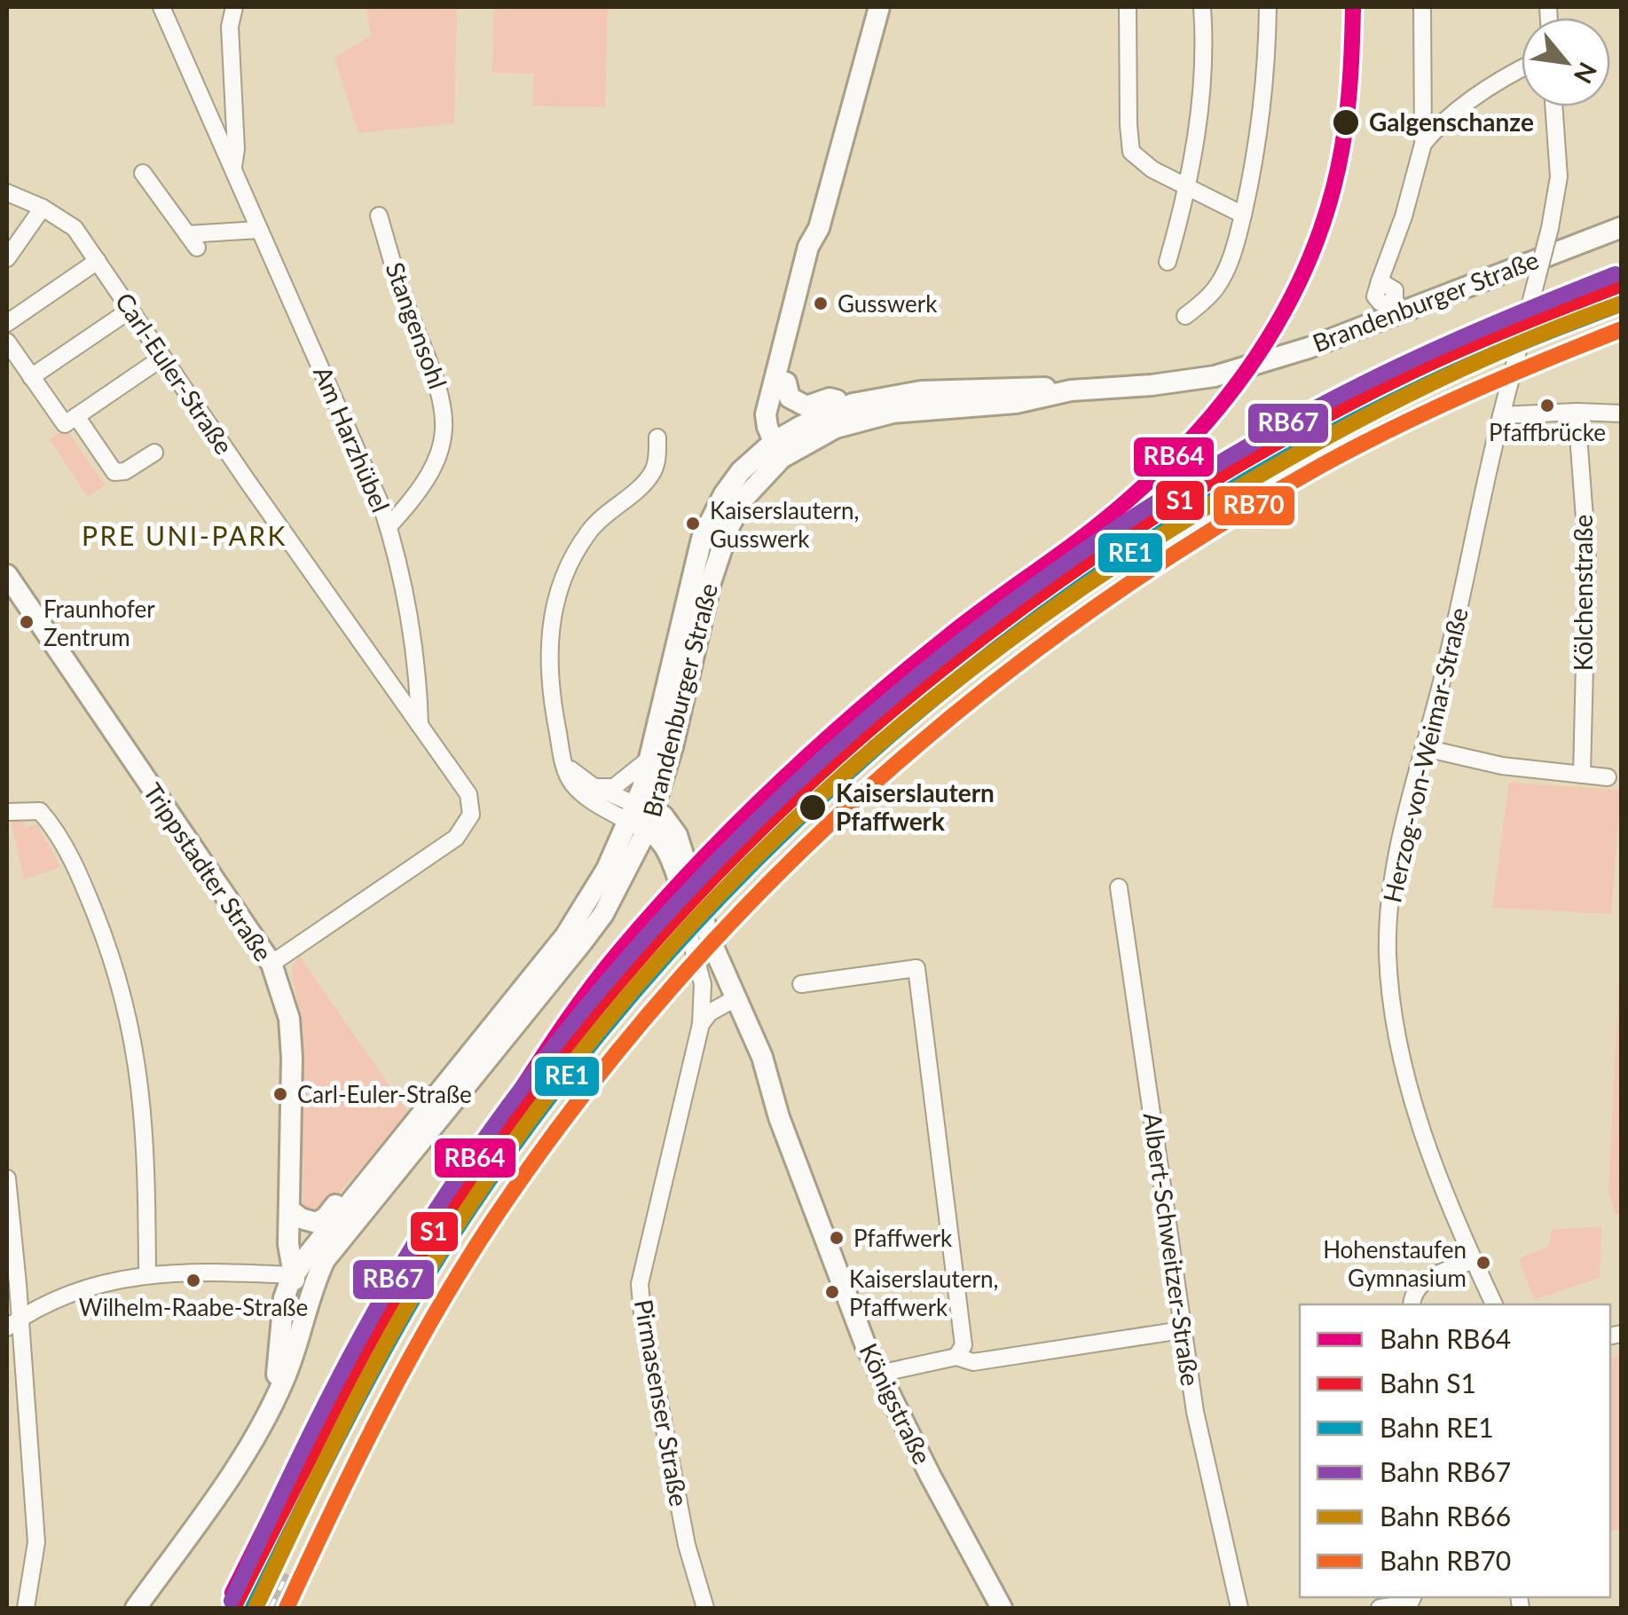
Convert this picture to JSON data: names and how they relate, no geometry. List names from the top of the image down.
{
  "streets": {
    "main road": ["Brandenburger Straße", "Trippstadter Straße", "Königstraße"],
    "street": [
      "Stangensohl",
      "Carl-Euler-Straße",
      "Am Harzhübel",
      "Kölchenstraße",
      "Herzog-von-Weimar-Straße",
      "Albert-Schweitzer-Straße",
      "Pirmasenser Straße"
    ]
  },
  "crossings": [
    ["Brandenburger Straße", "Trippstadter Straße"],
    ["Brandenburger Straße", "Königstraße"],
    ["Stangensohl", "Am Harzhübel"],
    ["Carl-Euler-Straße", "Am Harzhübel"],
    ["Carl-Euler-Straße", "Trippstadter Straße"],
    ["Pirmasenser Straße", "Königstraße"]
  ],
  "districts": ["PRE UNI-PARK"],
  "places": [
    "Galgenschanze",
    "Gusswerk",
    "Pfaffbrücke",
    "Kaiserslautern, Gusswerk",
    "Fraunhofer Zentrum",
    "Kaiserslautern Pfaffwerk",
    "Carl-Euler-Straße",
    "Pfaffwerk",
    "Hohenstaufen Gymnasium",
    "Wilhelm-Raabe-Straße",
    "Kaiserslautern, Pfaffwerk"
  ],
  "lines": [
    "rail line RB64",
    "rail line RB67",
    "rail line S1",
    "rail line RE1",
    "rail line RB66",
    "rail line RB70"
  ],
  "legend": [
    "Bahn RB64",
    "Bahn S1",
    "Bahn RE1",
    "Bahn RB67",
    "Bahn RB66",
    "Bahn RB70"
  ],
  "north": "bottom right"
}
